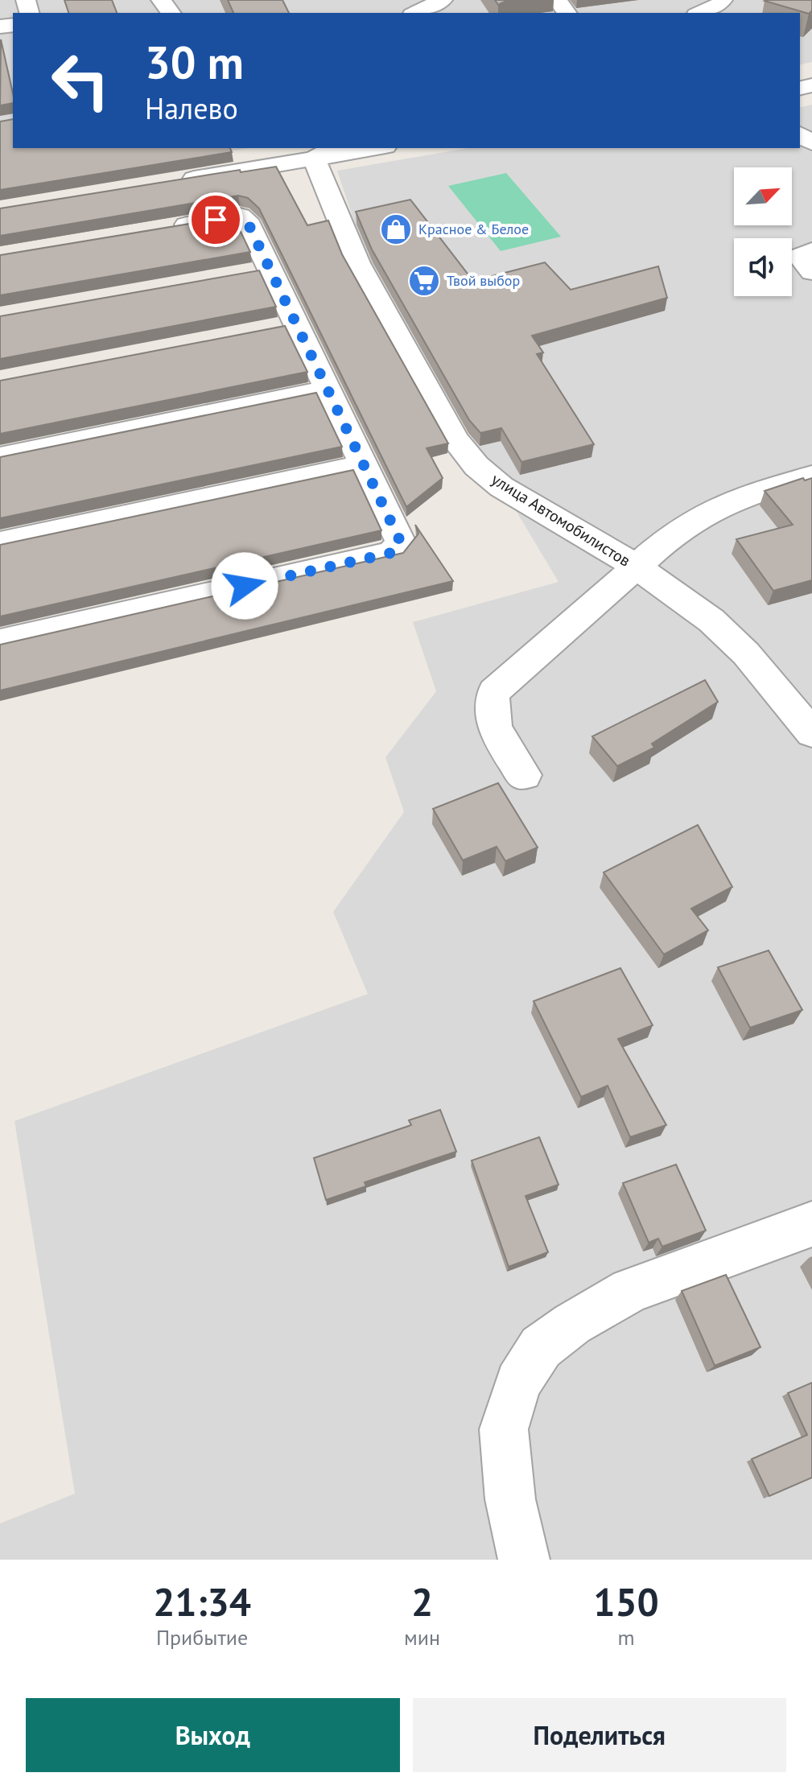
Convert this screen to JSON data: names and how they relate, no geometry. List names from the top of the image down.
{
  "streets": {
    "street": ["улица Автомобилистов"]
  },
  "places": {
    "shop": ["Красное & Белое"],
    "supermarket": ["Твой выбор"]
  },
  "north": "top right",
  "page": {
    "turn": ["30 m", "Налево"],
    "eta": [
      "21:34",
      "Прибытие",
      "2",
      "мин",
      "150",
      "m"
    ],
    "buttons": ["Выход", "Поделиться"]
  }
}
